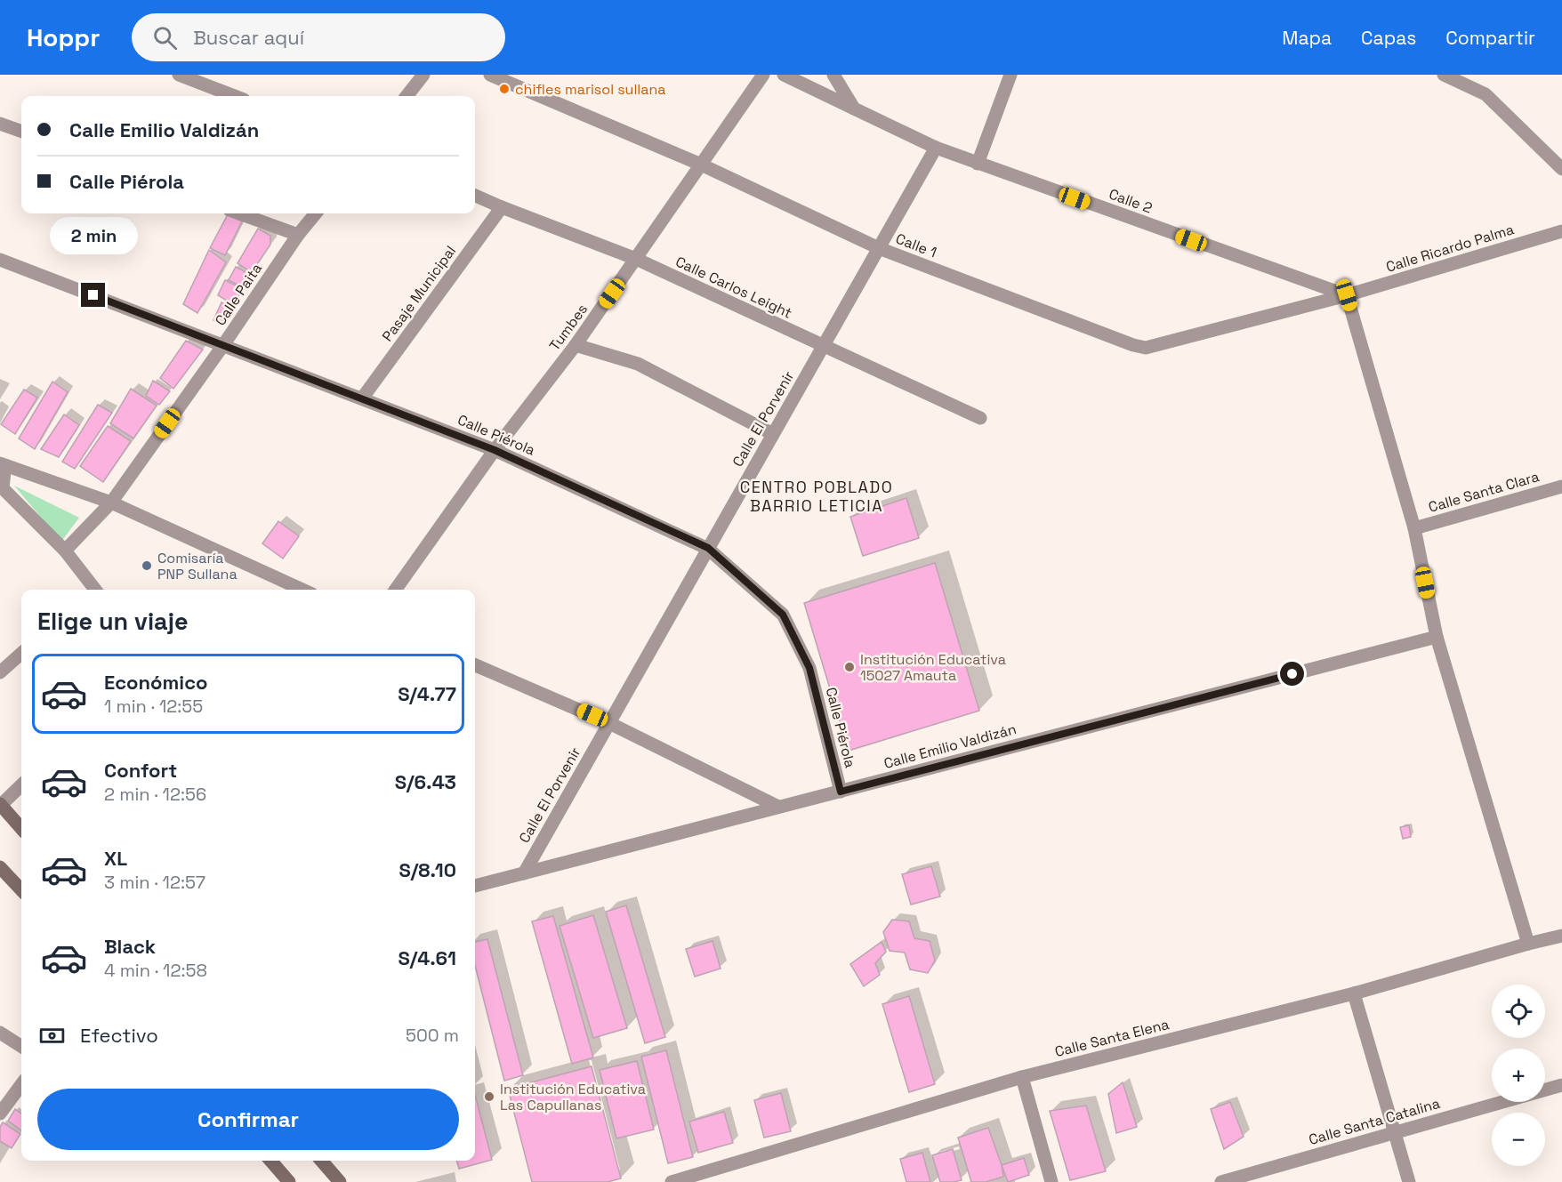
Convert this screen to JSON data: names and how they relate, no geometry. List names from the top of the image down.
{
  "streets": {
    "street": [
      "Calle 2",
      "Calle 1",
      "Calle Ricardo Palma",
      "Calle Carlos Leight",
      "Pasaje Municipal",
      "Calle Paita",
      "Tumbes",
      "Calle El Porvenir",
      "Calle Piérola",
      "Calle Santa Clara",
      "Calle Emilio Valdizán",
      "Calle Santa Elena",
      "Calle Santa Catalina"
    ]
  },
  "crossings": [
    ["Calle 2", "Calle 1"],
    ["Calle 2", "Calle Ricardo Palma"],
    ["Calle 2", "Calle El Porvenir"],
    ["Calle 1", "Calle Ricardo Palma"],
    ["Calle 1", "Tumbes"],
    ["Calle 1", "Calle El Porvenir"],
    ["Calle Carlos Leight", "Pasaje Municipal"],
    ["Calle Carlos Leight", "Tumbes"],
    ["Calle Carlos Leight", "Calle El Porvenir"],
    ["Pasaje Municipal", "Calle Piérola"],
    ["Calle Paita", "Calle Piérola"],
    ["Tumbes", "Calle Piérola"],
    ["Calle El Porvenir", "Calle Piérola"],
    ["Calle El Porvenir", "Calle Emilio Valdizán"],
    ["Calle Piérola", "Calle Emilio Valdizán"]
  ],
  "districts": ["CENTRO POBLADO BARRIO LETICIA"],
  "places": [
    "chifles marisol sullana",
    "Comisaría PNP Sullana",
    "Institución Educativa 15027 Amauta",
    "Institución Educativa Las Capullanas"
  ],
  "page": {
    "header": "Hoppr",
    "search": "Buscar aquí",
    "nav": ["Mapa", "Capas", "Compartir"],
    "banner": ["Calle Emilio Valdizán", "Calle Piérola"],
    "bubble": "2 min",
    "heading": "Elige un viaje",
    "list": [
      {
        "name": "Económico",
        "note": "1 min · 12:55",
        "value": "S/4.77"
      },
      {
        "name": "Confort",
        "note": "2 min · 12:56",
        "value": "S/6.43"
      },
      {
        "name": "XL",
        "note": "3 min · 12:57",
        "value": "S/8.10"
      },
      {
        "name": "Black",
        "note": "4 min · 12:58",
        "value": "S/4.61"
      }
    ],
    "map_buttons": ["+", "−"],
    "pay": ["Efectivo", "500 m"],
    "buttons": "Confirmar"
  }
}
